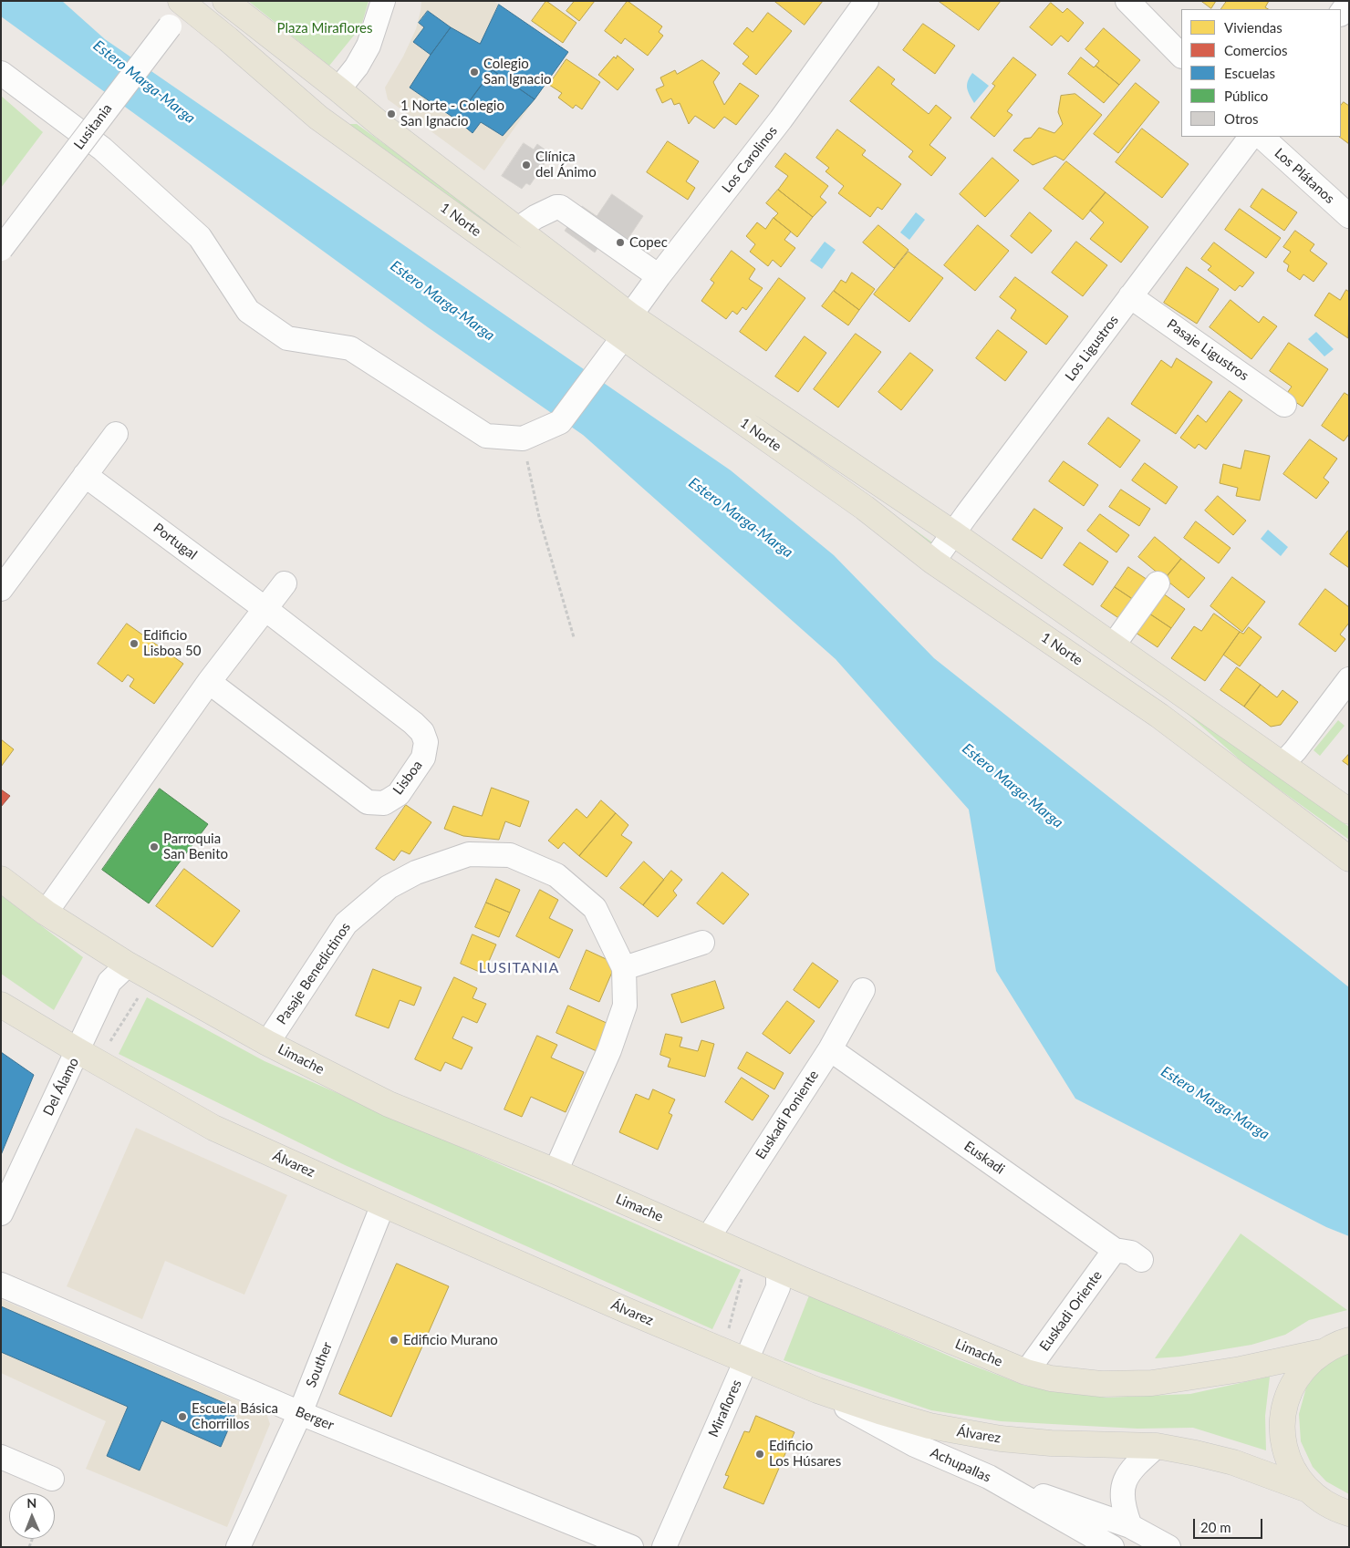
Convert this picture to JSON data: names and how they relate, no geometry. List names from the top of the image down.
{
  "streets": {
    "main road": ["1 Norte", "Limache", "Álvarez"],
    "street": [
      "Lusitania",
      "Los Carolinos",
      "Los Plátanos",
      "Los Ligustros",
      "Pasaje Ligustros",
      "Portugal",
      "Lisboa",
      "Pasaje Benedictinos",
      "Del Álamo",
      "Euskadi Poniente",
      "Euskadi",
      "Euskadi Oriente",
      "Souther",
      "Miraflores",
      "Berger",
      "Achupallas"
    ]
  },
  "crossings": [
    ["Lusitania", "1 Norte"],
    ["Los Carolinos", "1 Norte"],
    ["1 Norte", "Los Ligustros"],
    ["Los Ligustros", "Pasaje Ligustros"],
    ["Portugal", "Lisboa"],
    ["Pasaje Benedictinos", "Limache"],
    ["Limache", "Del Álamo"],
    ["Limache", "Euskadi Poniente"],
    ["Limache", "Álvarez"],
    ["Limache", "Euskadi Oriente"],
    ["Limache", "Miraflores"],
    ["Del Álamo", "Álvarez"],
    ["Euskadi Poniente", "Euskadi"],
    ["Euskadi", "Euskadi Oriente"],
    ["Álvarez", "Souther"],
    ["Álvarez", "Miraflores"],
    ["Álvarez", "Achupallas"],
    ["Souther", "Berger"]
  ],
  "districts": ["LUSITANIA"],
  "water": ["Estero Marga-Marga"],
  "parks": ["Plaza Miraflores"],
  "places": [
    "Colegio San Ignacio",
    "1 Norte - Colegio San Ignacio",
    "Clínica del Ánimo",
    "Copec",
    "Edificio Lisboa 50",
    "Parroquia San Benito",
    "Edificio Murano",
    "Escuela Básica Chorrillos",
    "Edificio Los Húsares"
  ],
  "legend": [
    "Viviendas",
    "Comercios",
    "Escuelas",
    "Público",
    "Otros"
  ],
  "scale_bar": "20 m",
  "north": "top"
}
